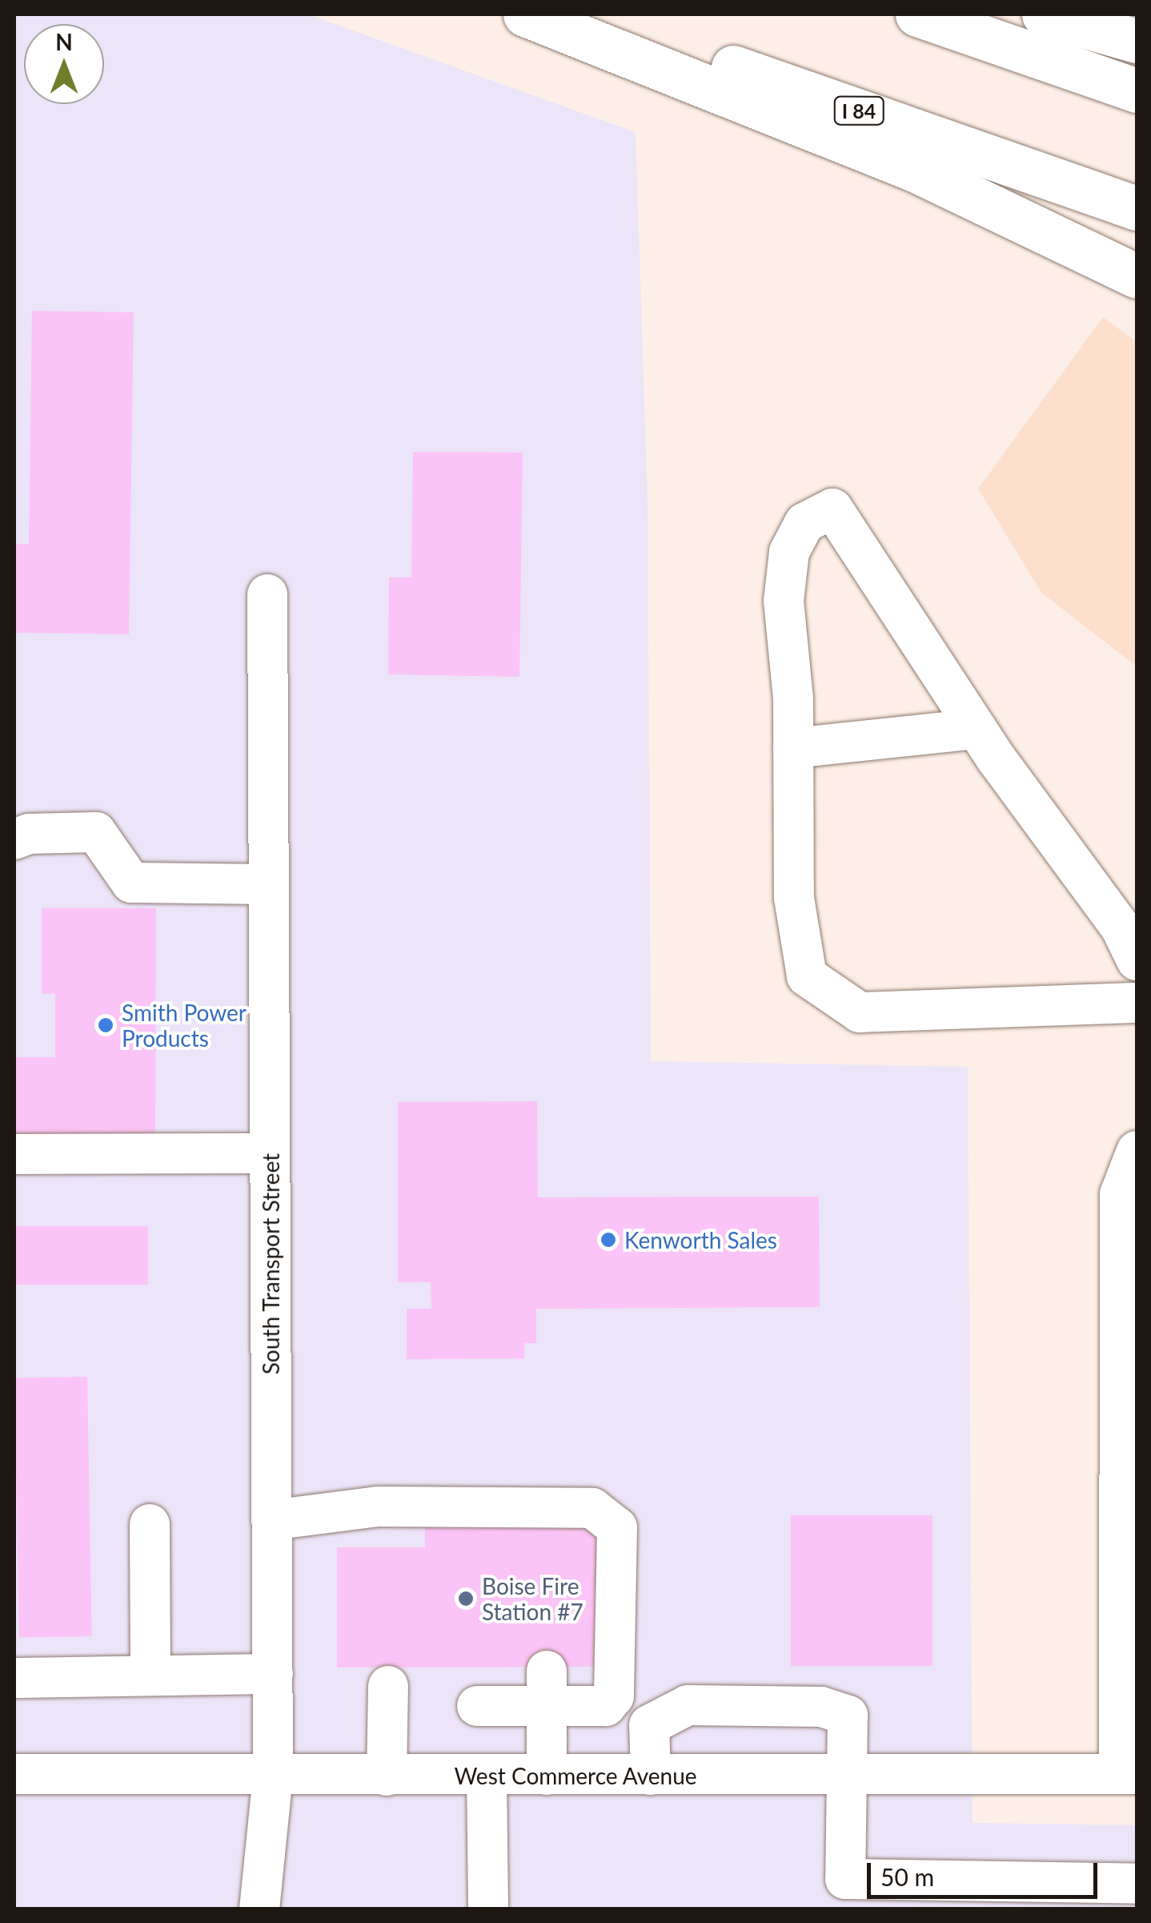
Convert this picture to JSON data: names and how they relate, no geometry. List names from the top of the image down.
{
  "streets": {
    "highway": ["I 84"],
    "street": ["South Transport Street", "West Commerce Avenue"]
  },
  "crossings": [
    ["South Transport Street", "West Commerce Avenue"]
  ],
  "places": ["Smith Power Products", "Kenworth Sales", "Boise Fire Station #7"],
  "scale_bar": "50 m",
  "north": "top"
}
